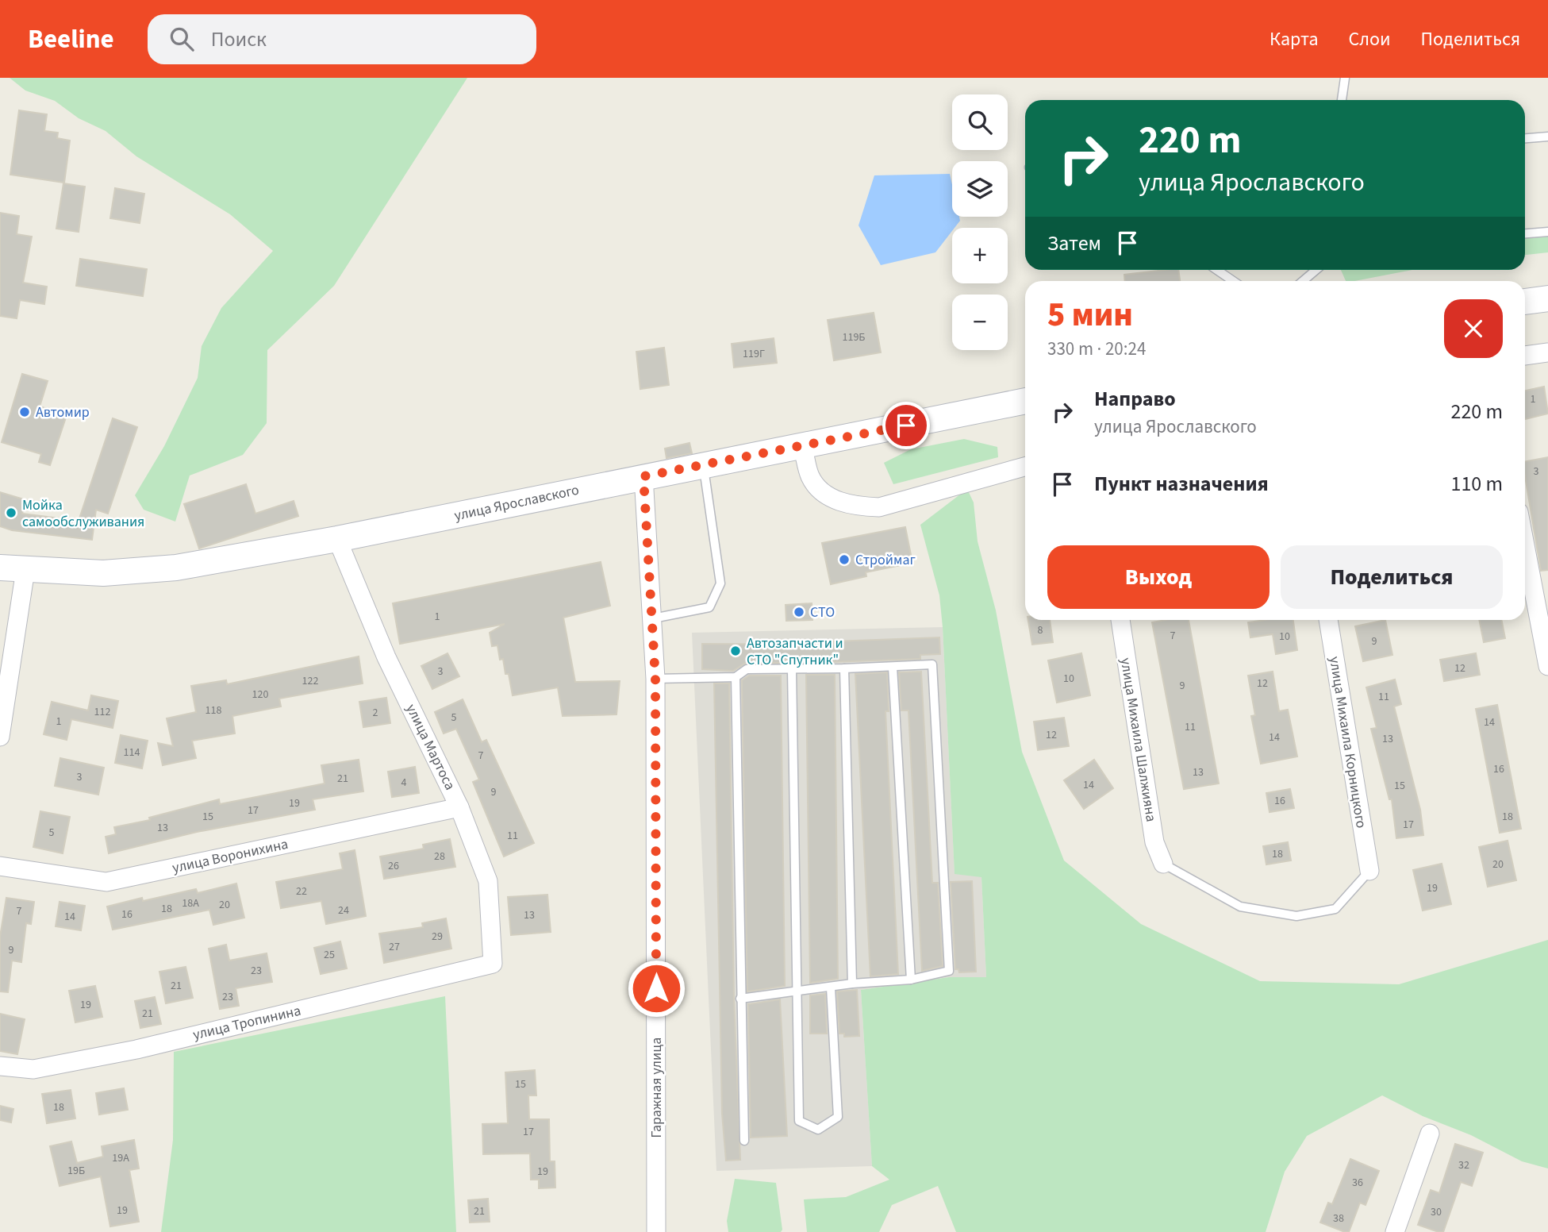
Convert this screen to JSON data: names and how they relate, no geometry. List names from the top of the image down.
{
  "streets": {
    "street": [
      "улица Ярославского",
      "улица Михаила Шалжияна",
      "улица Михаила Корницкого",
      "улица Мартоса",
      "улица Воронихина",
      "улица Тропинина",
      "Гаражная улица"
    ]
  },
  "crossings": [
    ["улица Ярославского", "улица Мартоса"],
    ["улица Ярославского", "Гаражная улица"],
    ["улица Мартоса", "улица Воронихина"],
    ["улица Мартоса", "улица Тропинина"]
  ],
  "places": [
    "Автомир",
    "Мойка самообслуживания",
    "Строймаг",
    "СТО",
    "Автозапчасти и СТО \"Спутник\""
  ],
  "house_numbers": [
    "119Б",
    "119Г",
    "1",
    "3",
    "1",
    "8",
    "7",
    "10",
    "9",
    "12",
    "3",
    "10",
    "122",
    "12",
    "9",
    "120",
    "11",
    "118",
    "112",
    "2",
    "5",
    "1",
    "14",
    "11",
    "12",
    "14",
    "13",
    "114",
    "7",
    "16",
    "13",
    "3",
    "21",
    "4",
    "14",
    "15",
    "9",
    "16",
    "19",
    "17",
    "15",
    "18",
    "17",
    "13",
    "5",
    "11",
    "18",
    "28",
    "20",
    "26",
    "19",
    "22",
    "18А",
    "20",
    "18",
    "24",
    "7",
    "16",
    "13",
    "14",
    "29",
    "27",
    "9",
    "25",
    "23",
    "21",
    "23",
    "19",
    "21",
    "15",
    "18",
    "17",
    "19А",
    "32",
    "19Б",
    "19",
    "36",
    "19",
    "21",
    "30",
    "38"
  ],
  "page": {
    "header": "Beeline",
    "search": "Поиск",
    "nav": ["Карта", "Слои", "Поделиться"],
    "map_buttons": ["+", "−"],
    "turn": ["220 m", "улица Ярославского"],
    "then": "Затем",
    "heading": ["5 мин", "330 m · 20:24"],
    "list": [
      {
        "name": "Направо",
        "note": "улица Ярославского",
        "value": "220 m"
      },
      {
        "name": "Пункт назначения",
        "value": "110 m"
      }
    ],
    "buttons": ["Выход", "Поделиться"]
  }
}
